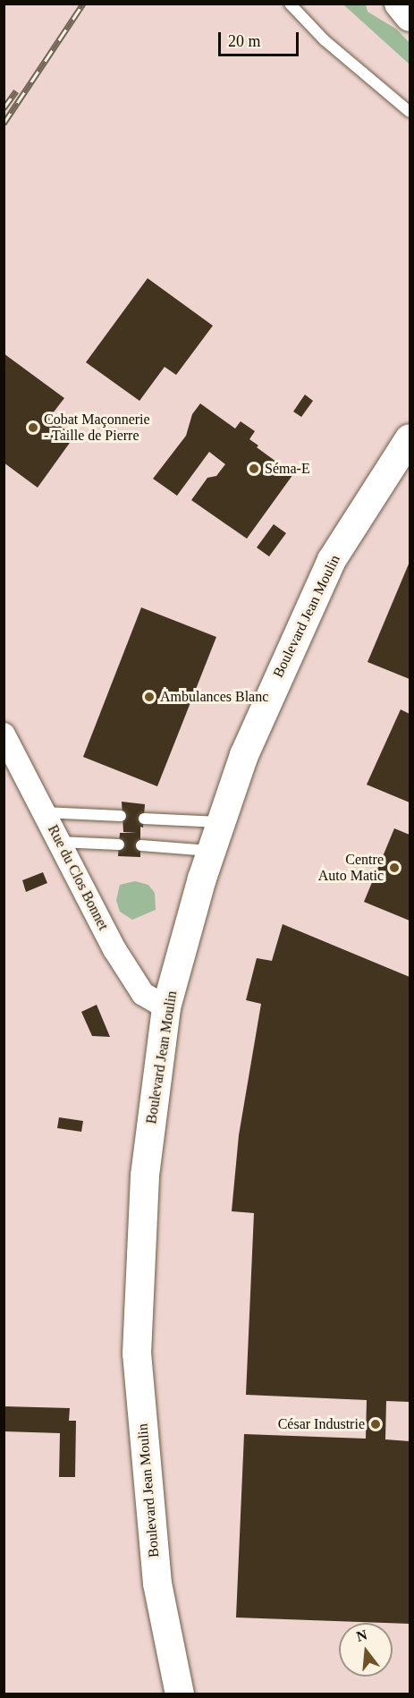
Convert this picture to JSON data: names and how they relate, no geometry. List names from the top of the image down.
{
  "streets": {
    "street": ["Boulevard Jean Moulin", "Rue du Clos Bonnet"]
  },
  "crossings": [
    ["Boulevard Jean Moulin", "Rue du Clos Bonnet"]
  ],
  "places": [
    "Cobat Maçonnerie - Taille de Pierre",
    "Séma-E",
    "Ambulances Blanc",
    "Centre Auto Matic",
    "César Industrie"
  ],
  "scale_bar": "20 m",
  "north": "top"
}
